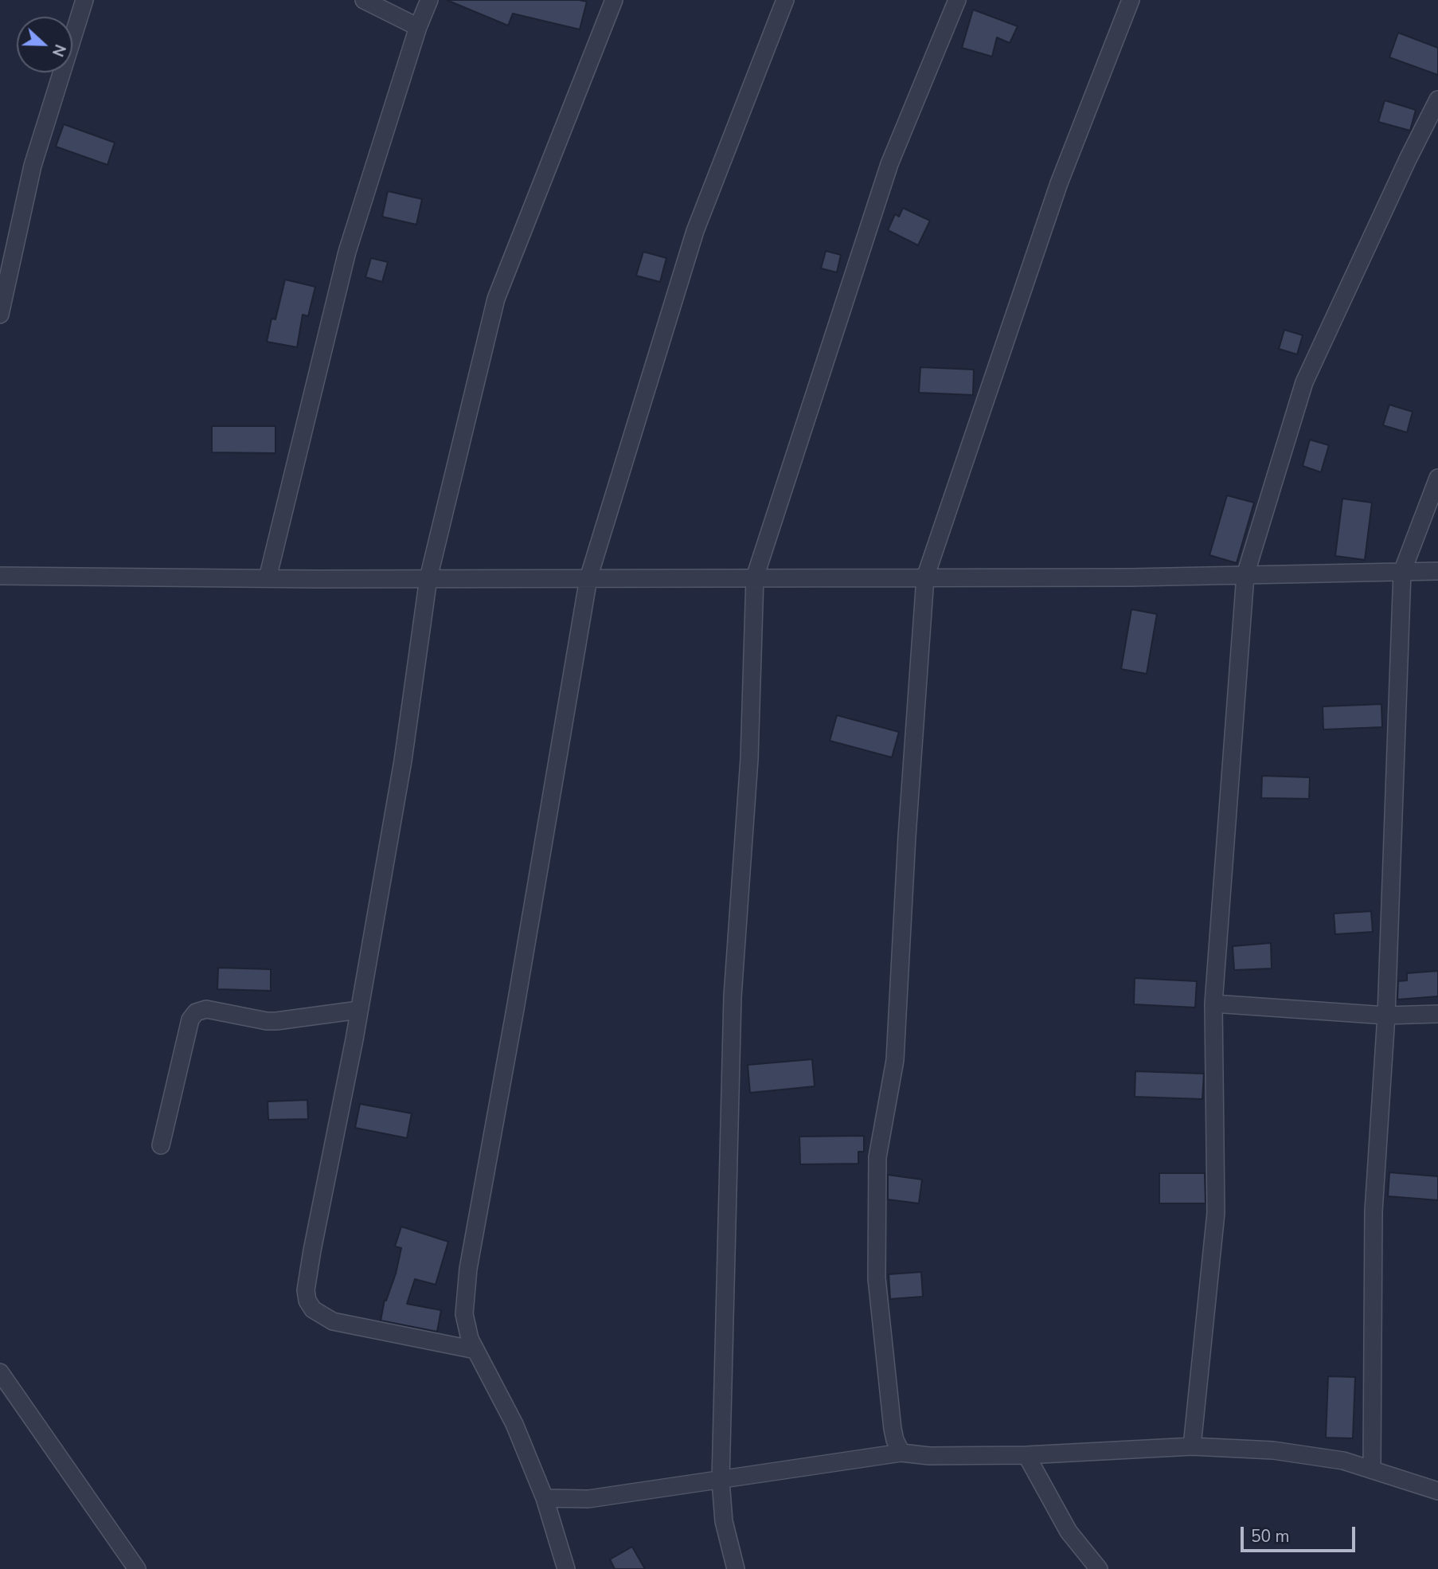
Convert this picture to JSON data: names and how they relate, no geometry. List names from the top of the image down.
{
  "scale_bar": "50 m",
  "north": "right"
}
